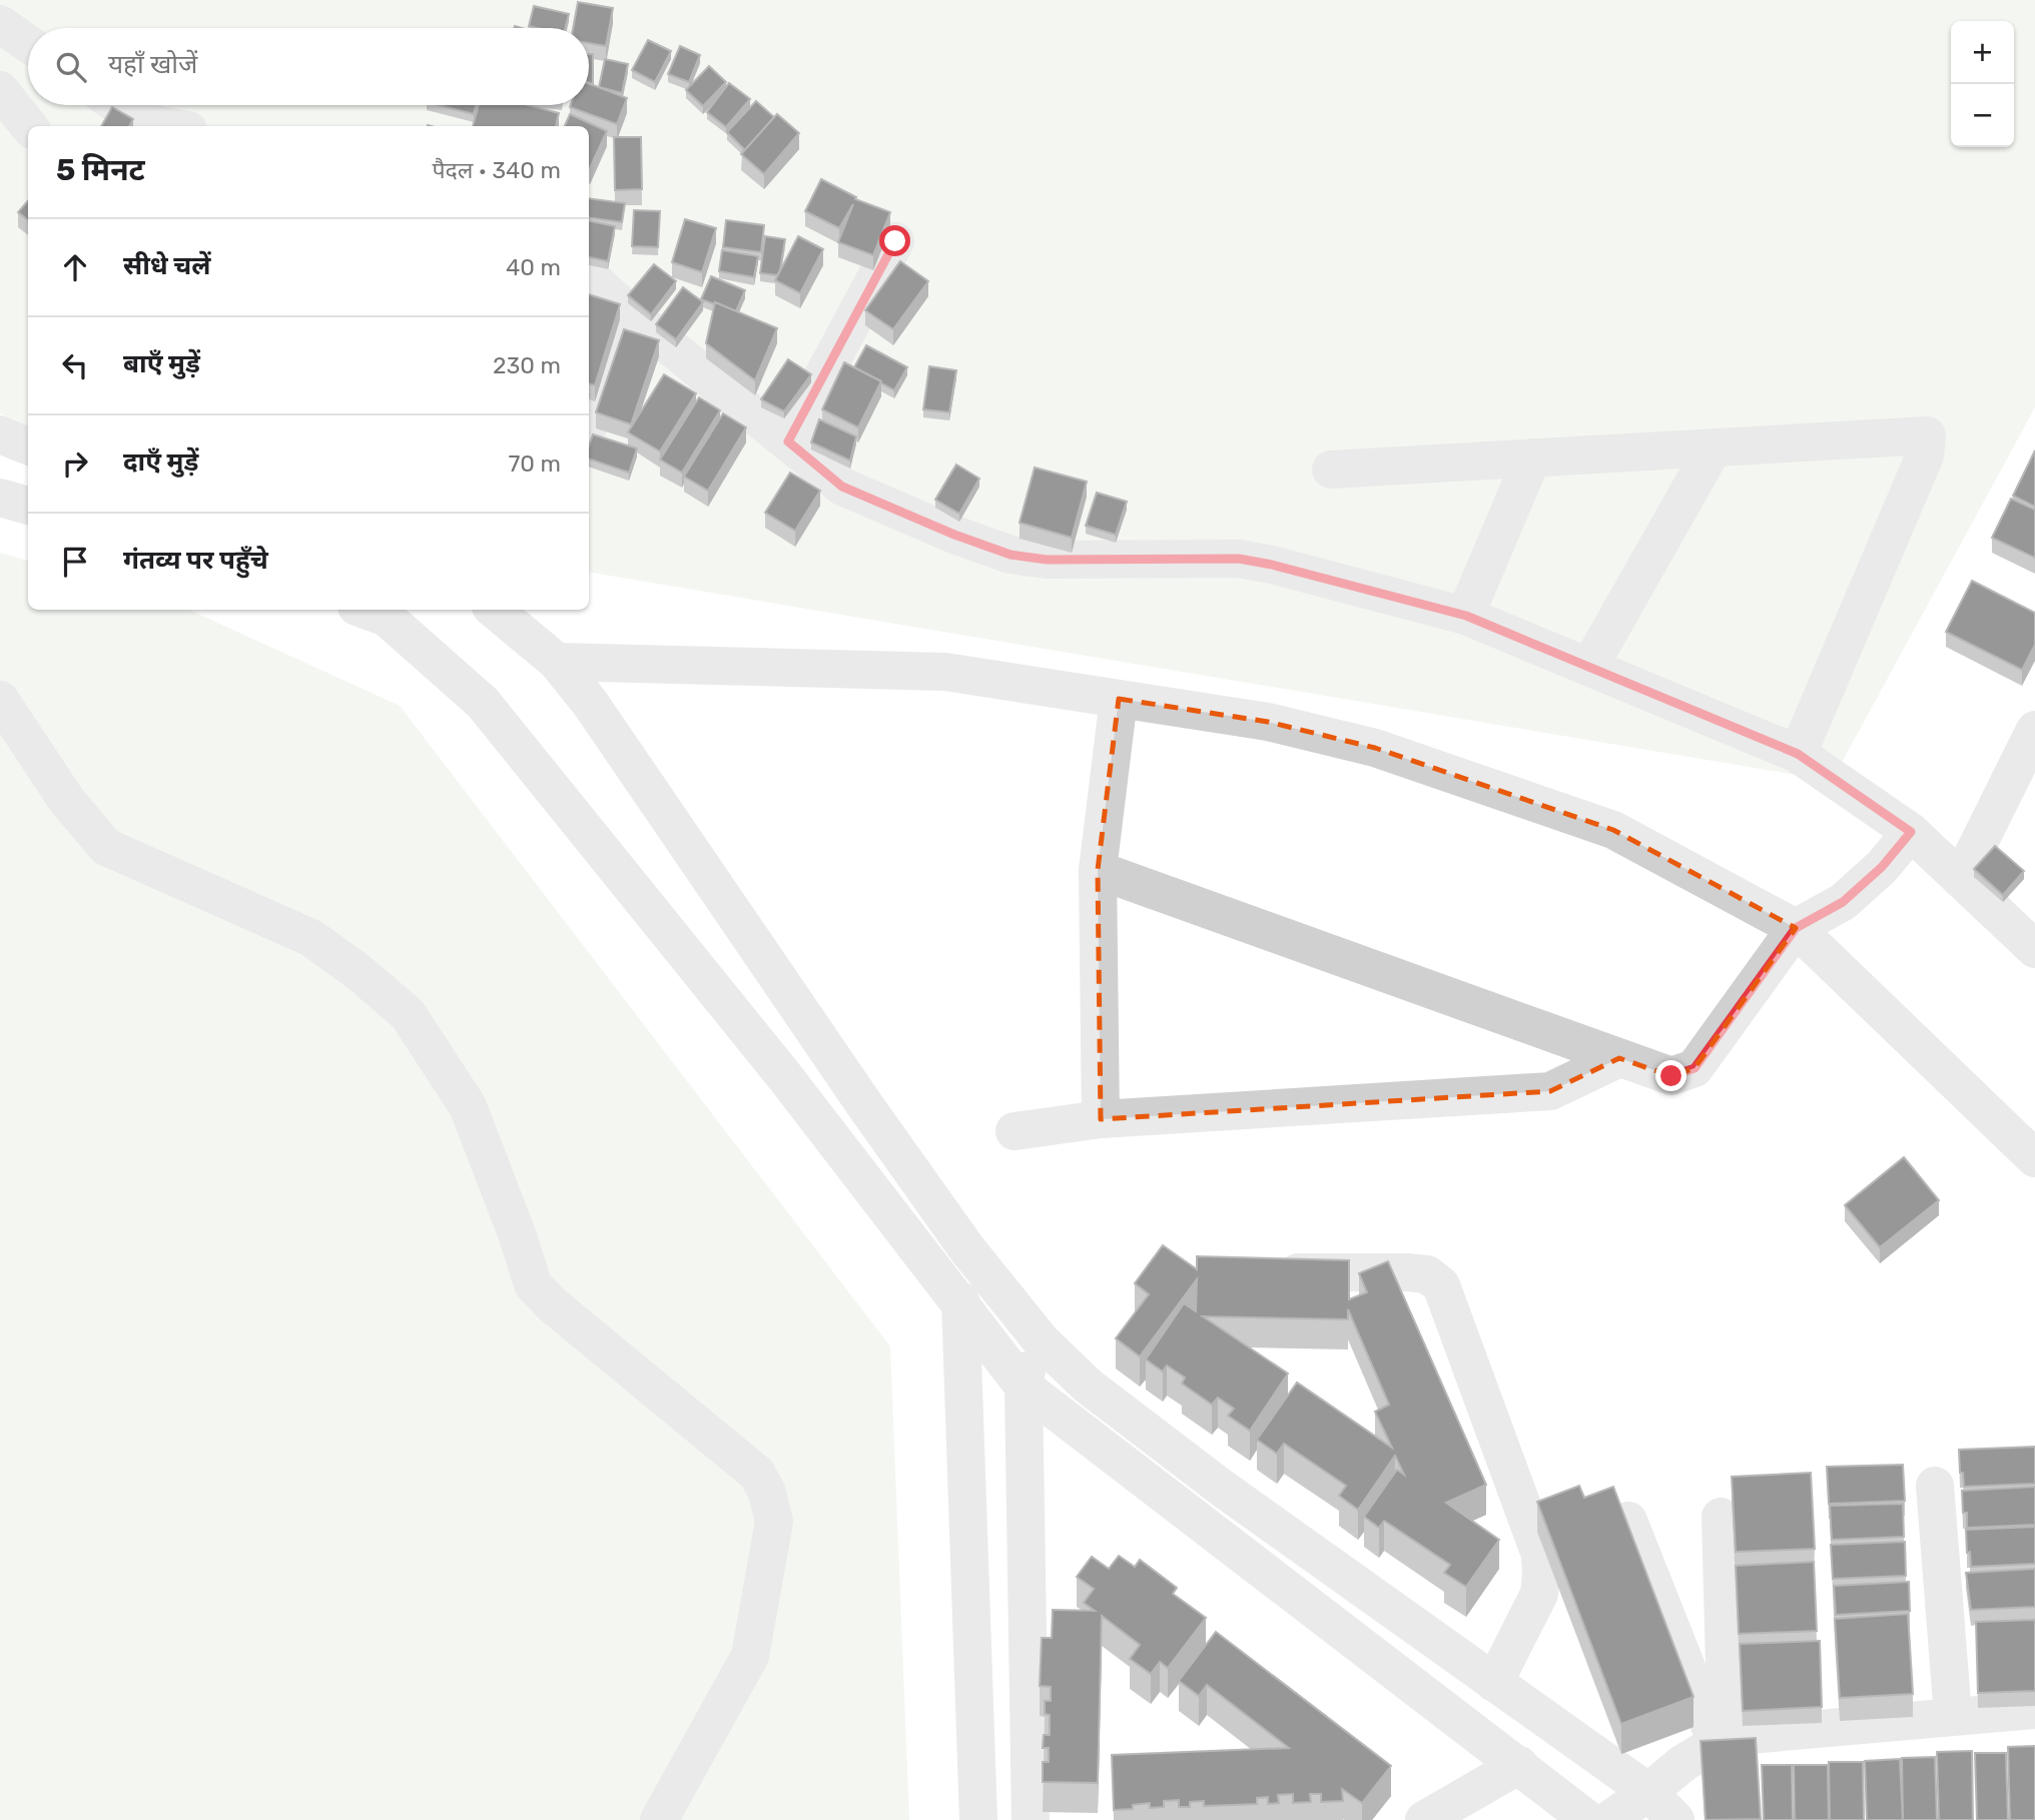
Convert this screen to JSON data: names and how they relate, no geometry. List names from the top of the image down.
{
  "page": {
    "map_buttons": ["+", "−"],
    "search": "यहाँ खोजें",
    "heading": ["5 मिनट", "पैदल · 340 m"],
    "list": [
      ["सीधे चलें", "40 m"],
      ["बाएँ मुड़ें", "230 m"],
      ["दाएँ मुड़ें", "70 m"],
      "गंतव्य पर पहुँचे"
    ]
  }
}
